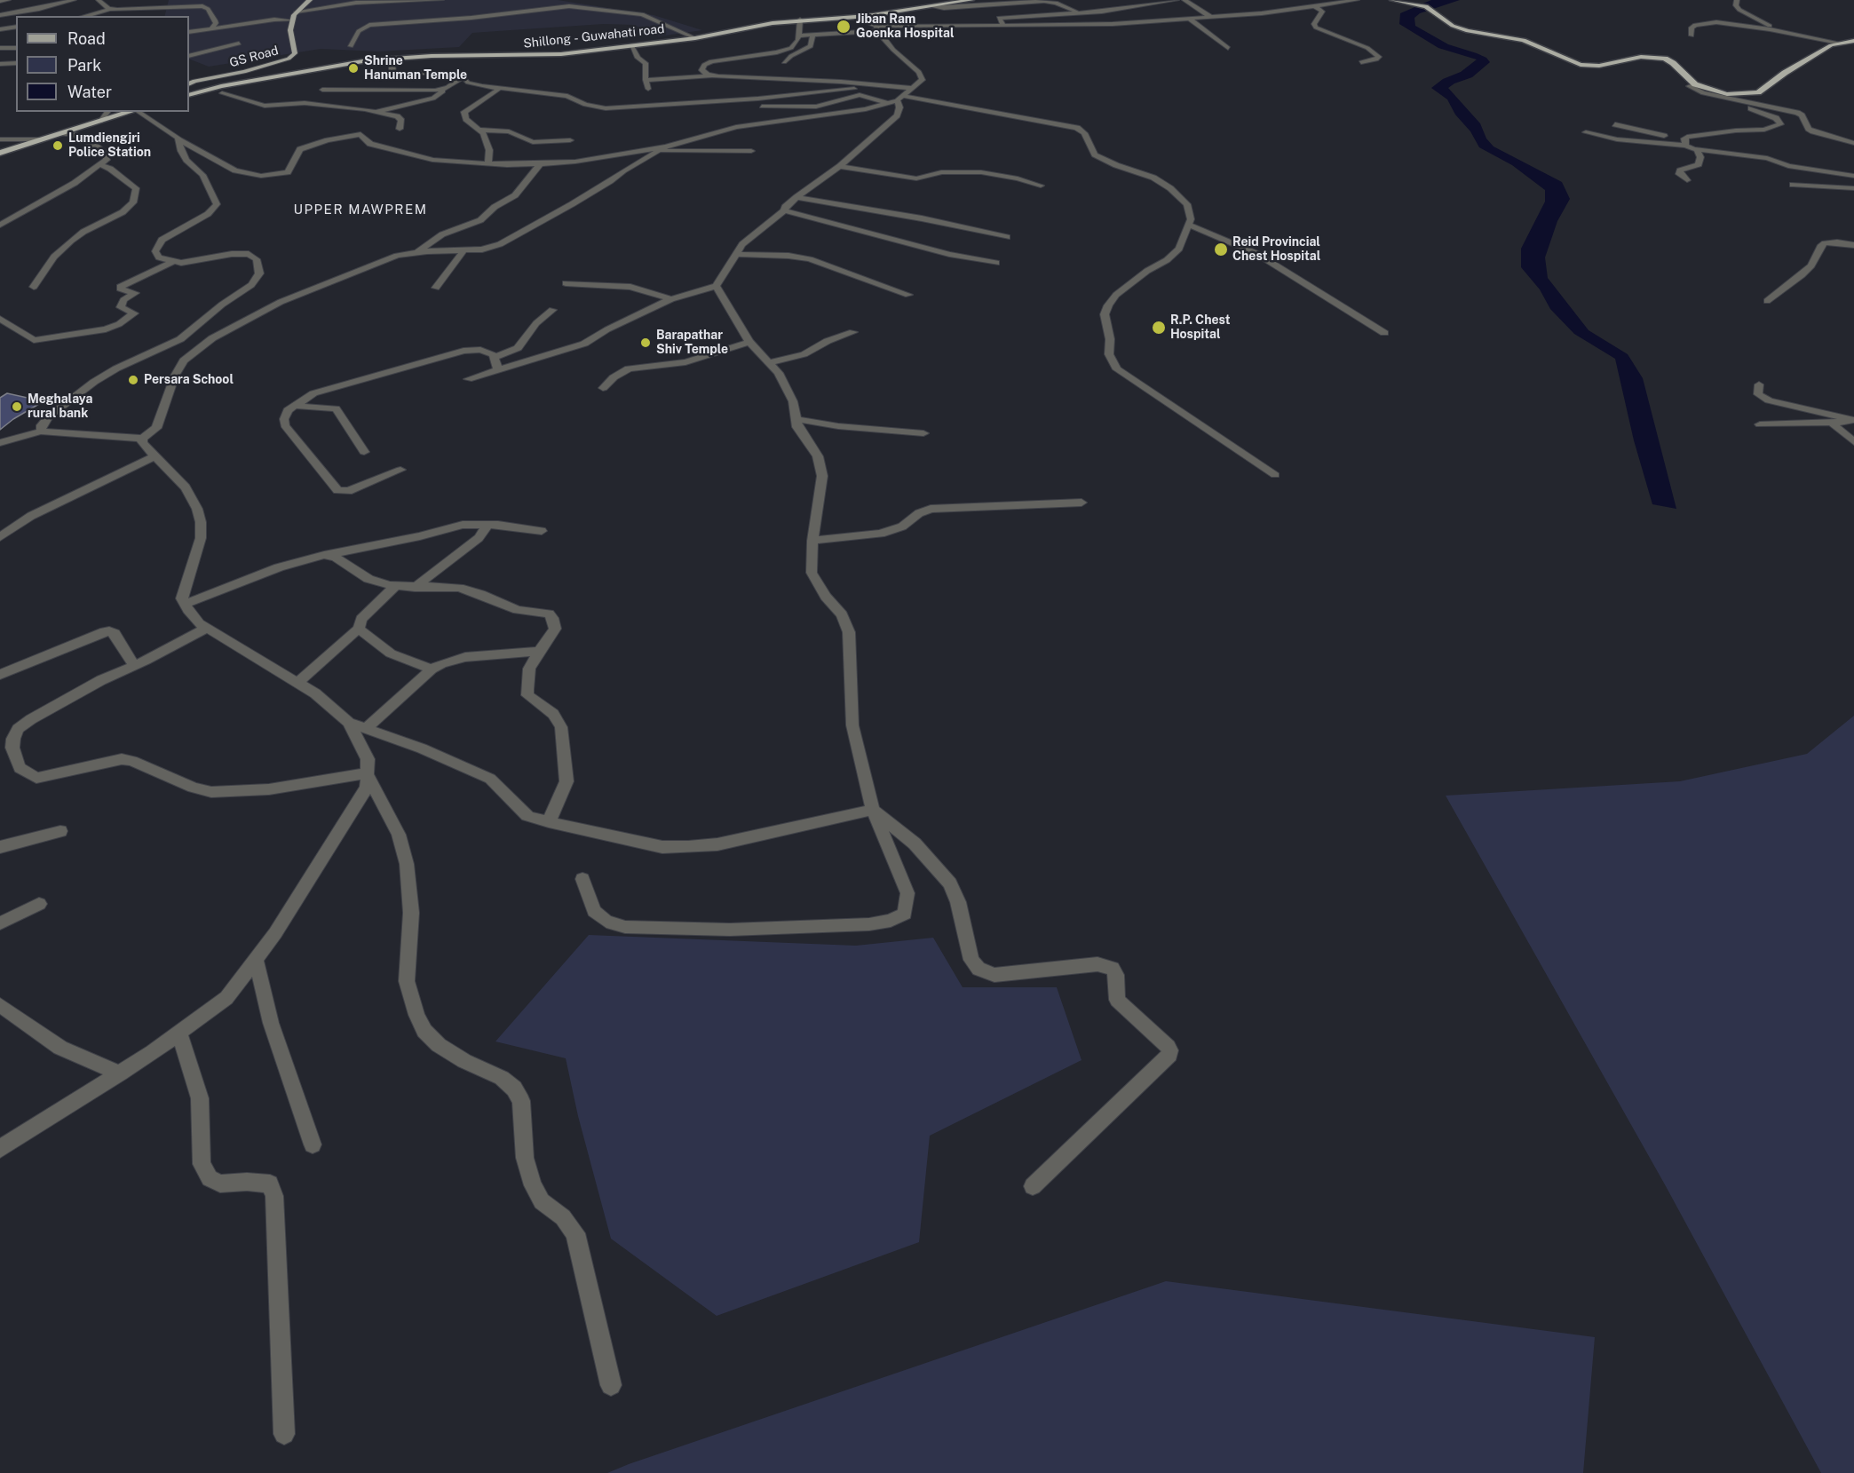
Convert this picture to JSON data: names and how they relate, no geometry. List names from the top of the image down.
{
  "streets": {
    "highway": ["Shillong - Guwahati road"],
    "main road": ["GS Road"]
  },
  "districts": ["UPPER MAWPREM"],
  "places": [
    "Jiban Ram Goenka Hospital",
    "Shrine Hanuman Temple",
    "Lumdiengjri Police Station",
    "Reid Provincial Chest Hospital",
    "R.P. Chest Hospital",
    "Barapathar Shiv Temple",
    "Persara School",
    "Meghalaya rural bank"
  ],
  "legend": ["Road", "Park", "Water"]
}
